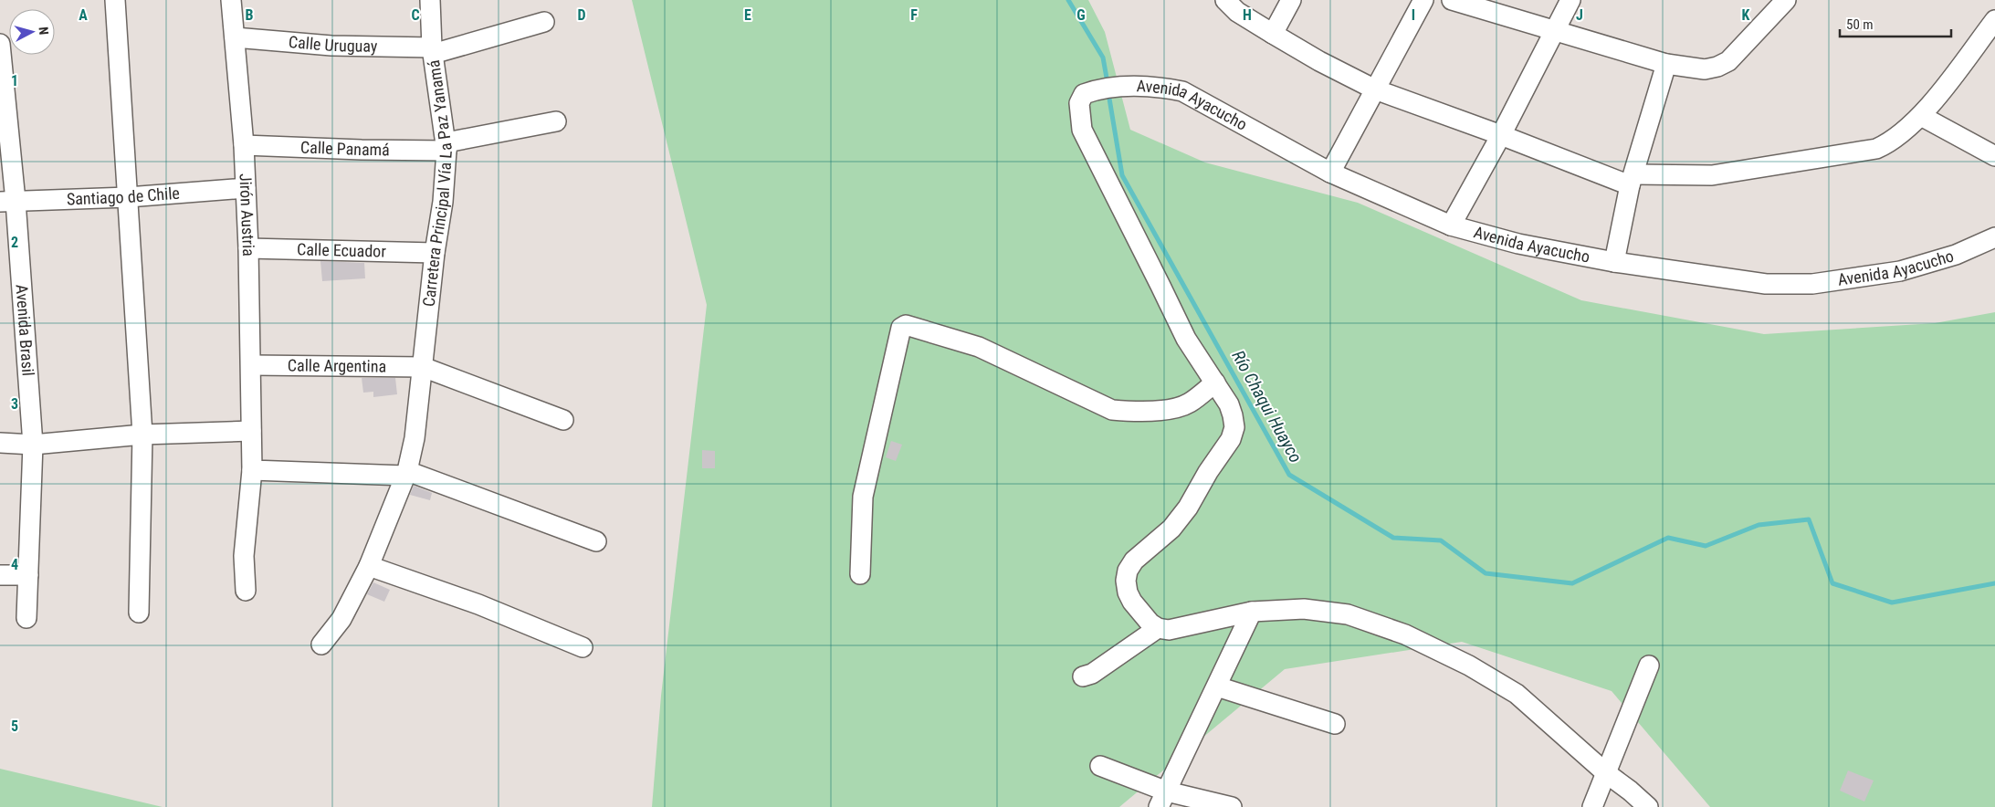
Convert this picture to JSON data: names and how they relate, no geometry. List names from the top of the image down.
{
  "streets": {
    "street": [
      "Calle Uruguay",
      "Avenida Ayacucho",
      "Calle Panamá",
      "Carretera Principal Vía La Paz Yanamá",
      "Santiago de Chile",
      "Jirón Austria",
      "Calle Ecuador",
      "Avenida Brasil",
      "Calle Argentina"
    ]
  },
  "crossings": [
    ["Calle Uruguay", "Carretera Principal Vía La Paz Yanamá"],
    ["Calle Uruguay", "Jirón Austria"],
    ["Calle Panamá", "Carretera Principal Vía La Paz Yanamá"],
    ["Calle Panamá", "Jirón Austria"],
    ["Carretera Principal Vía La Paz Yanamá", "Calle Ecuador"],
    ["Carretera Principal Vía La Paz Yanamá", "Calle Argentina"],
    ["Santiago de Chile", "Jirón Austria"],
    ["Santiago de Chile", "Avenida Brasil"],
    ["Jirón Austria", "Calle Ecuador"],
    ["Jirón Austria", "Calle Argentina"]
  ],
  "water": ["Río Chaqui Huayco"],
  "scale_bar": "50 m",
  "north": "right",
  "grid": {
    "columns": [
      "A",
      "B",
      "C",
      "D",
      "E",
      "F",
      "G",
      "H",
      "I",
      "J",
      "K"
    ],
    "rows": [
      "1",
      "2",
      "3",
      "4",
      "5"
    ]
  }
}
